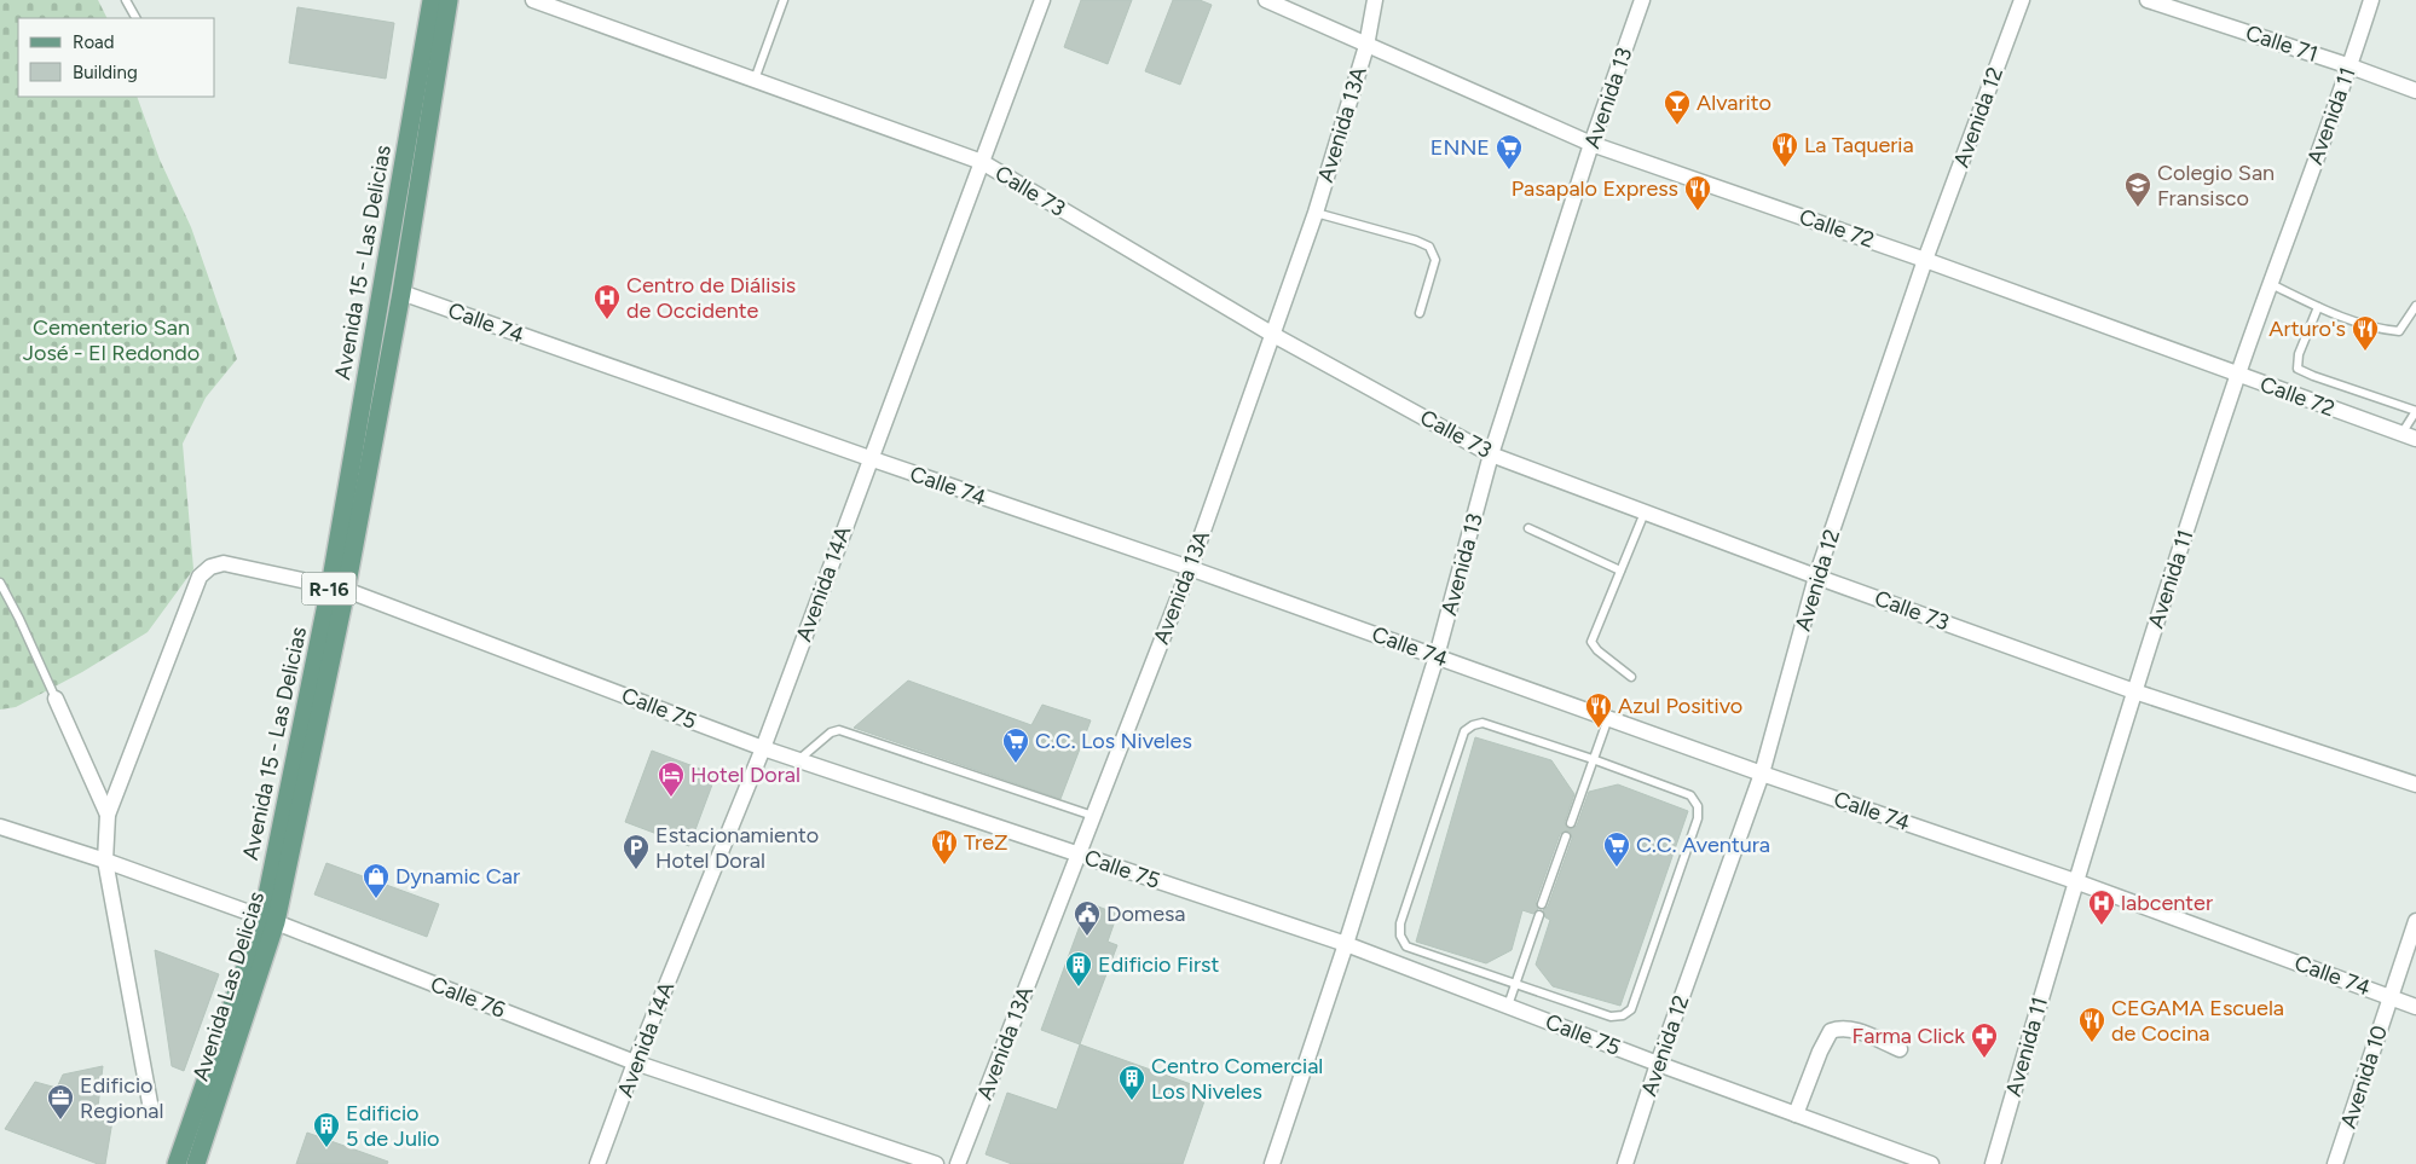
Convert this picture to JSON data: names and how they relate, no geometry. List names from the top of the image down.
{
  "streets": {
    "main road": ["Avenida 15 - Las Delicias", "R-16", "Avenida Las Delicias"],
    "street": [
      "Calle 71",
      "Avenida 13",
      "Avenida 11",
      "Avenida 12",
      "Avenida 13A",
      "Calle 73",
      "Calle 72",
      "Calle 74",
      "Avenida 14A",
      "Calle 75",
      "Calle 76",
      "Avenida 10"
    ]
  },
  "crossings": [
    ["Calle 71", "Avenida 11"],
    ["Avenida 13", "Calle 73"],
    ["Avenida 13", "Calle 72"],
    ["Avenida 13", "Calle 74"],
    ["Avenida 13", "Calle 75"],
    ["Avenida 11", "Calle 73"],
    ["Avenida 11", "Calle 72"],
    ["Avenida 11", "Calle 74"],
    ["Avenida 12", "Calle 73"],
    ["Avenida 12", "Calle 72"],
    ["Avenida 12", "Calle 74"],
    ["Avenida 12", "Calle 75"],
    ["Avenida 13A", "Calle 73"],
    ["Avenida 13A", "Calle 72"],
    ["Avenida 13A", "Calle 74"],
    ["Avenida 13A", "Calle 75"],
    ["Calle 73", "Avenida 14A"],
    ["Avenida 15 - Las Delicias", "Calle 75"],
    ["Avenida 15 - Las Delicias", "Avenida Las Delicias"],
    ["Calle 74", "Avenida 14A"],
    ["Calle 74", "Avenida Las Delicias"],
    ["Calle 74", "Avenida 10"],
    ["Avenida 14A", "Calle 75"],
    ["Avenida 14A", "Calle 76"],
    ["R-16", "Avenida Las Delicias"],
    ["R-16", "Calle 76"],
    ["Calle 75", "Avenida Las Delicias"],
    ["Avenida Las Delicias", "Calle 76"]
  ],
  "parks": ["Cementerio San José - El Redondo"],
  "places": {
    "bar": ["Alvarito"],
    "restaurant": [
      "La Taqueria",
      "Pasapalo Express",
      "Arturo's",
      "Azul Positivo",
      "TreZ",
      "CEGAMA Escuela de Cocina"
    ],
    "supermarket": ["ENNE", "C.C. Los Niveles", "C.C. Aventura"],
    "school or university": ["Colegio San Fransisco"],
    "hospital": ["Centro de Diálisis de Occidente", "labcenter"],
    "hotel": ["Hotel Doral"],
    "parking": ["Estacionamiento Hotel Doral"],
    "shop": ["Dynamic Car"],
    "public building": ["Domesa"],
    "building": ["Edificio First", "Centro Comercial Los Niveles", "Edificio 5 de Julio"],
    "pharmacy": ["Farma Click"],
    "office": ["Edificio Regional"]
  },
  "legend": ["Road", "Building"]
}
